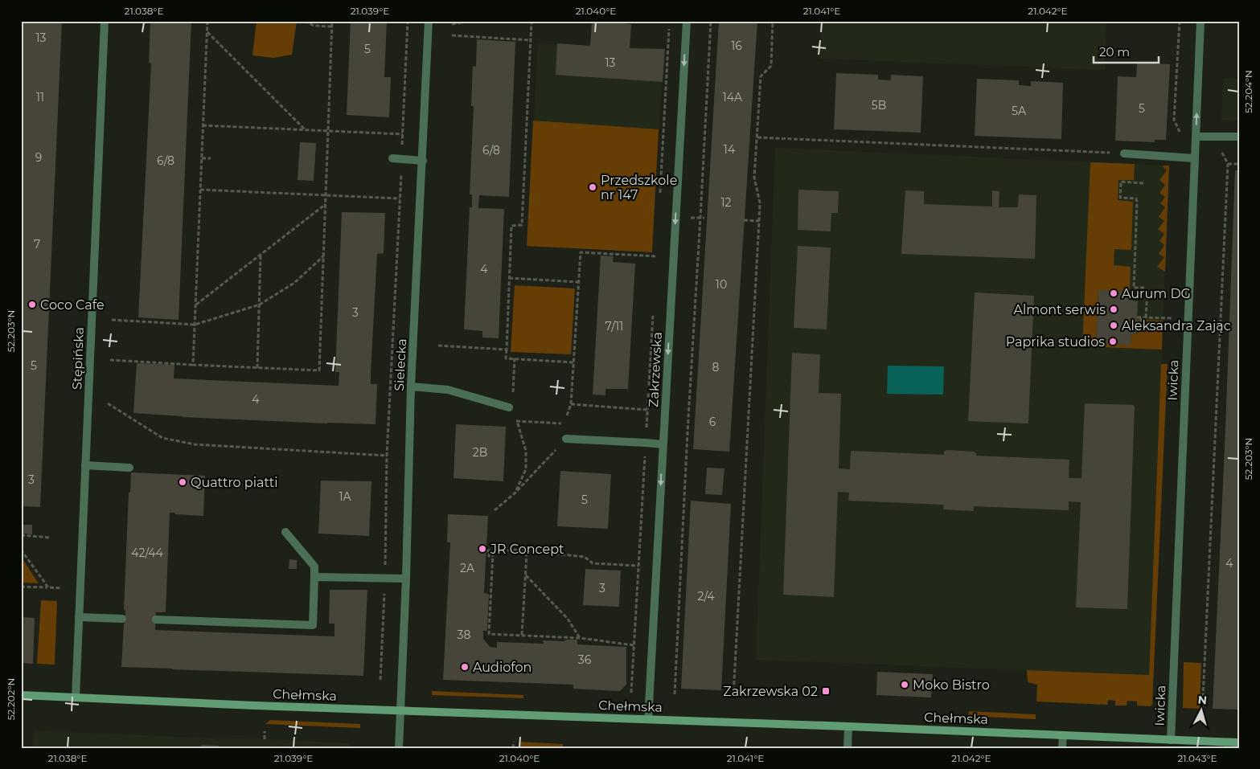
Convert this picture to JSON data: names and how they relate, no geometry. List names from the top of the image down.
{
  "streets": {
    "street": [
      "Stępińska",
      "Sielecka",
      "Zakrzewska",
      "Iwicka",
      "Chełmska"
    ]
  },
  "crossings": [
    ["Stępińska", "Chełmska"],
    ["Sielecka", "Chełmska"],
    ["Zakrzewska", "Chełmska"],
    ["Iwicka", "Chełmska"]
  ],
  "one_way": ["Zakrzewska"],
  "places": {
    "other": [
      "Przedszkole nr 147",
      "Aurum DG",
      "Coco Cafe",
      "Almont serwis",
      "Aleksandra Zając",
      "Paprika studios",
      "Quattro piatti",
      "JR Concept",
      "Audiofon",
      "Moko Bistro"
    ],
    "transit": ["Zakrzewska 02"]
  },
  "house_numbers": [
    "13",
    "16",
    "5",
    "13",
    "11",
    "14A",
    "5B",
    "5",
    "5A",
    "14",
    "6/8",
    "9",
    "6/8",
    "12",
    "7",
    "4",
    "10",
    "3",
    "7/11",
    "5",
    "8",
    "4",
    "6",
    "2B",
    "3",
    "1A",
    "5",
    "42/44",
    "4",
    "2A",
    "3",
    "2/4",
    "38",
    "36"
  ],
  "scale_bar": "20 m",
  "north": "top",
  "coordinates": [
    "21.038°E",
    "21.039°E",
    "21.040°E",
    "21.041°E",
    "21.042°E",
    "52.204°N",
    "52.203°N",
    "52.202°N",
    "21.043°E"
  ]
}
